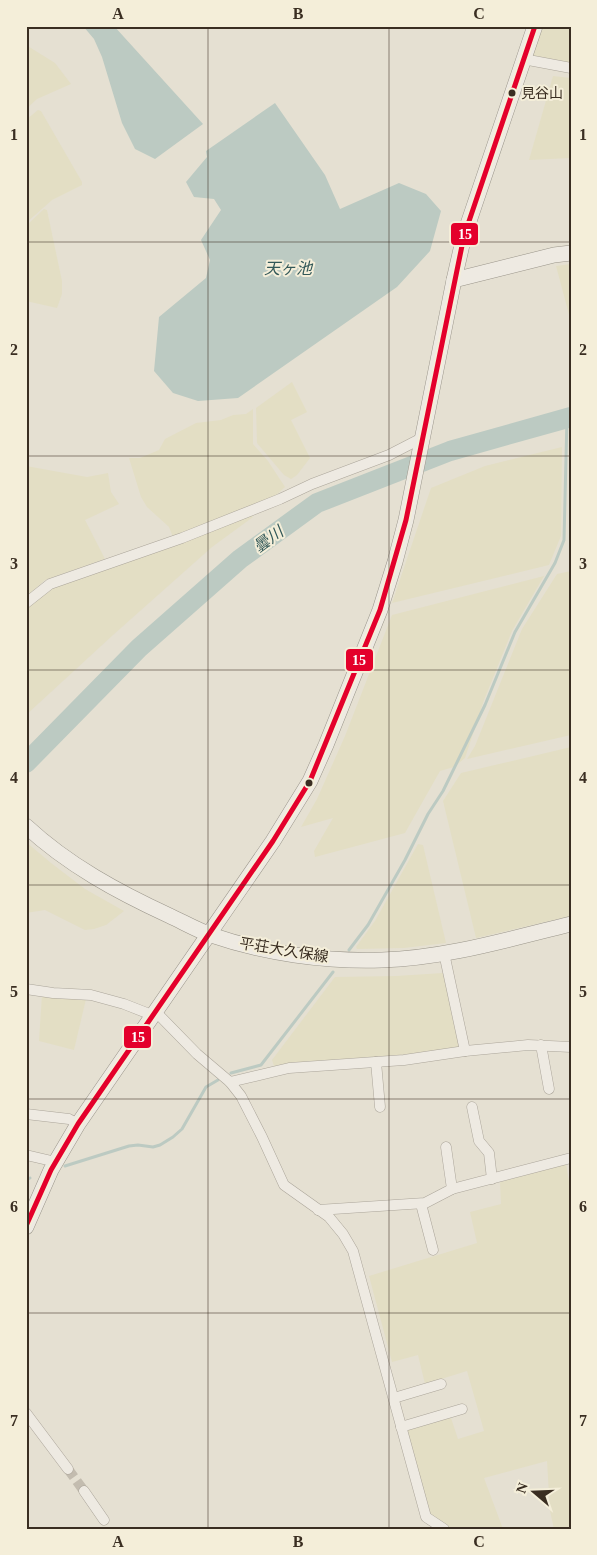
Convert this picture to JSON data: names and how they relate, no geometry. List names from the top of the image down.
{
  "streets": {
    "main road": ["平荘大久保線"]
  },
  "water": ["天ヶ池", "曇川"],
  "places": ["見谷山"],
  "lines": ["transit line 15"],
  "north": "left",
  "grid": {
    "columns": ["A", "B", "C"],
    "rows": [
      "1",
      "2",
      "3",
      "4",
      "5",
      "6",
      "7"
    ]
  }
}
